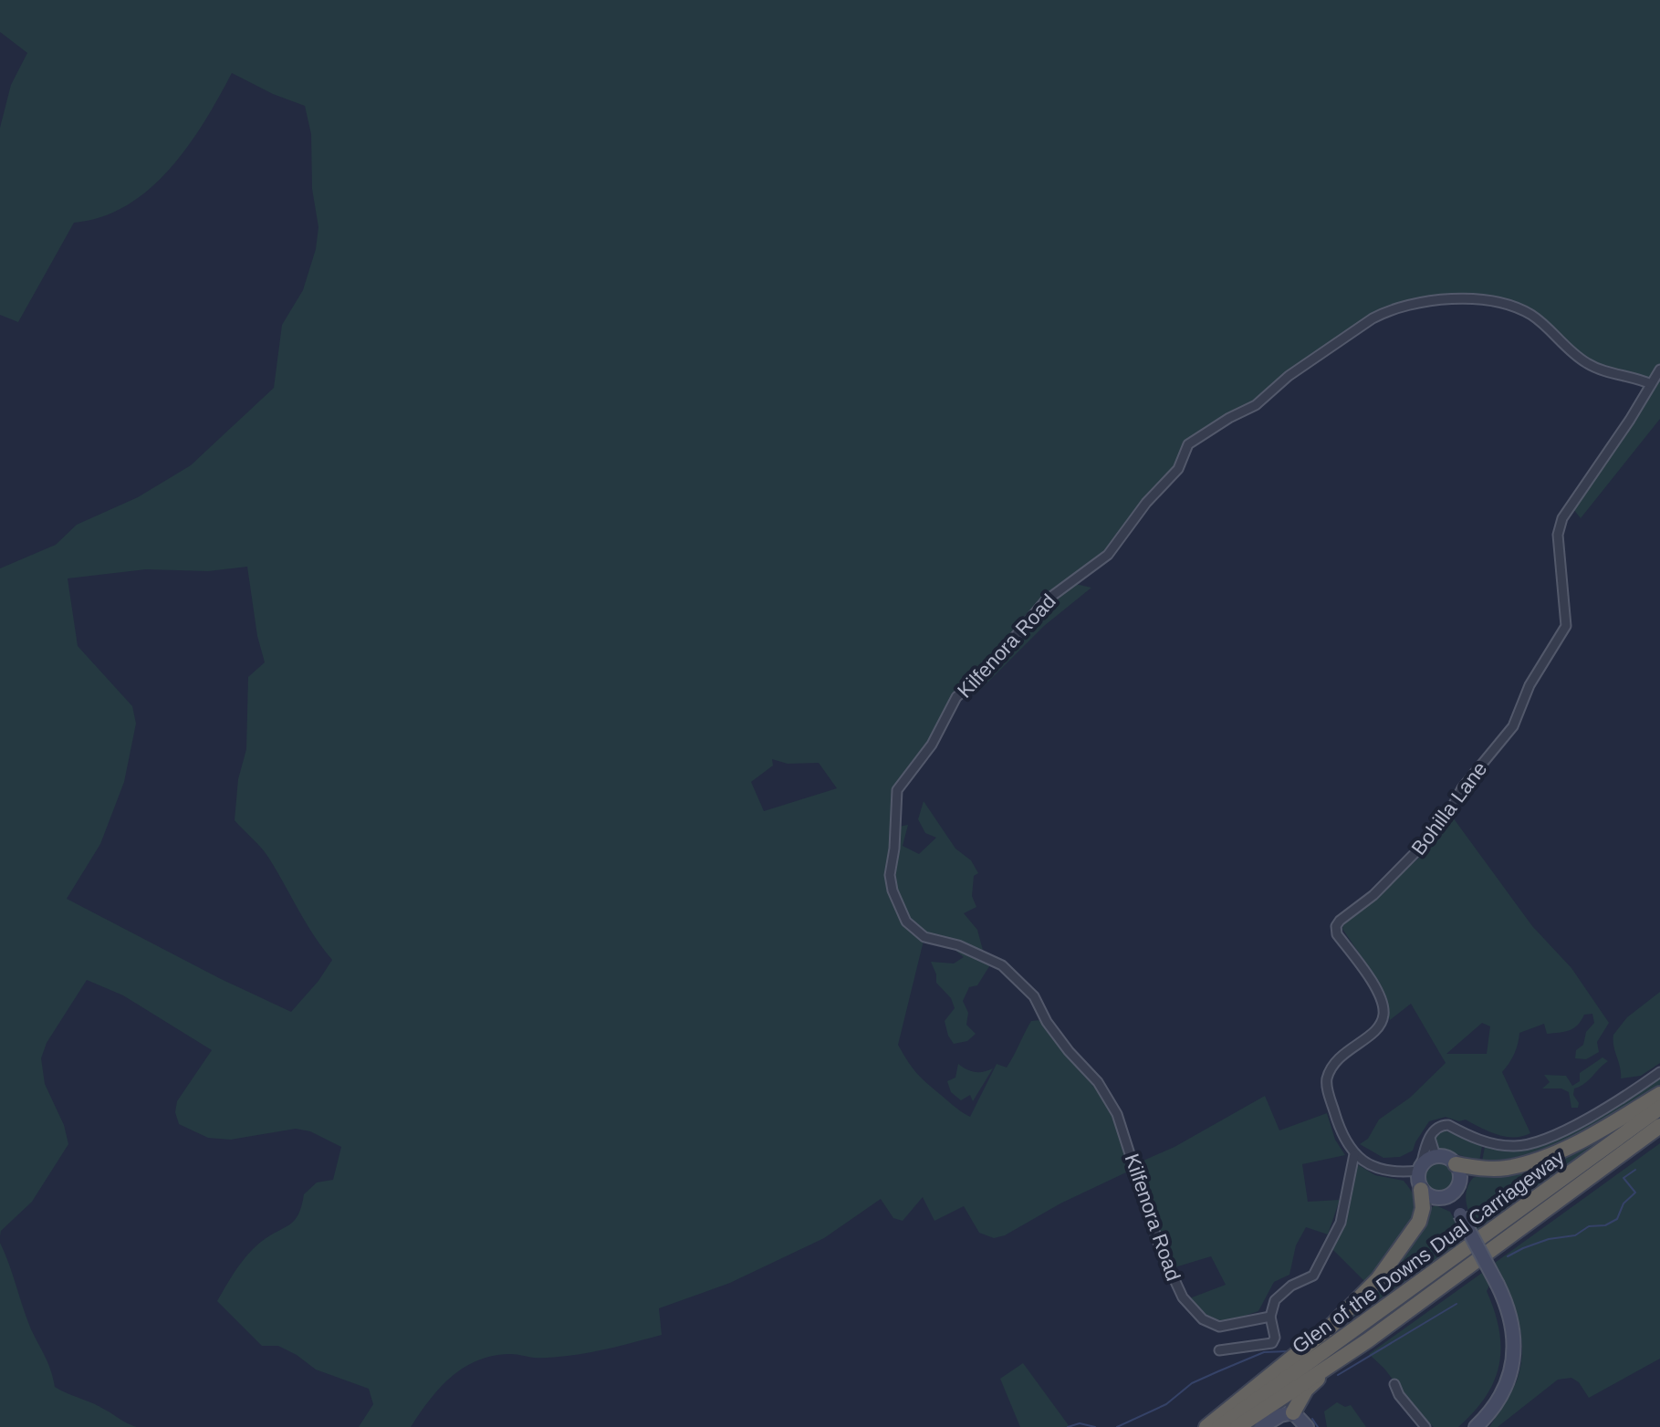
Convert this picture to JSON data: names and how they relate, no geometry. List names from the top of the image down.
{
  "streets": {
    "highway": ["Glen of the Downs Dual Carriageway"],
    "street": ["Kilfenora Road", "Bohilla Lane"]
  },
  "crossings": [
    ["Kilfenora Road", "Bohilla Lane"]
  ]
}
